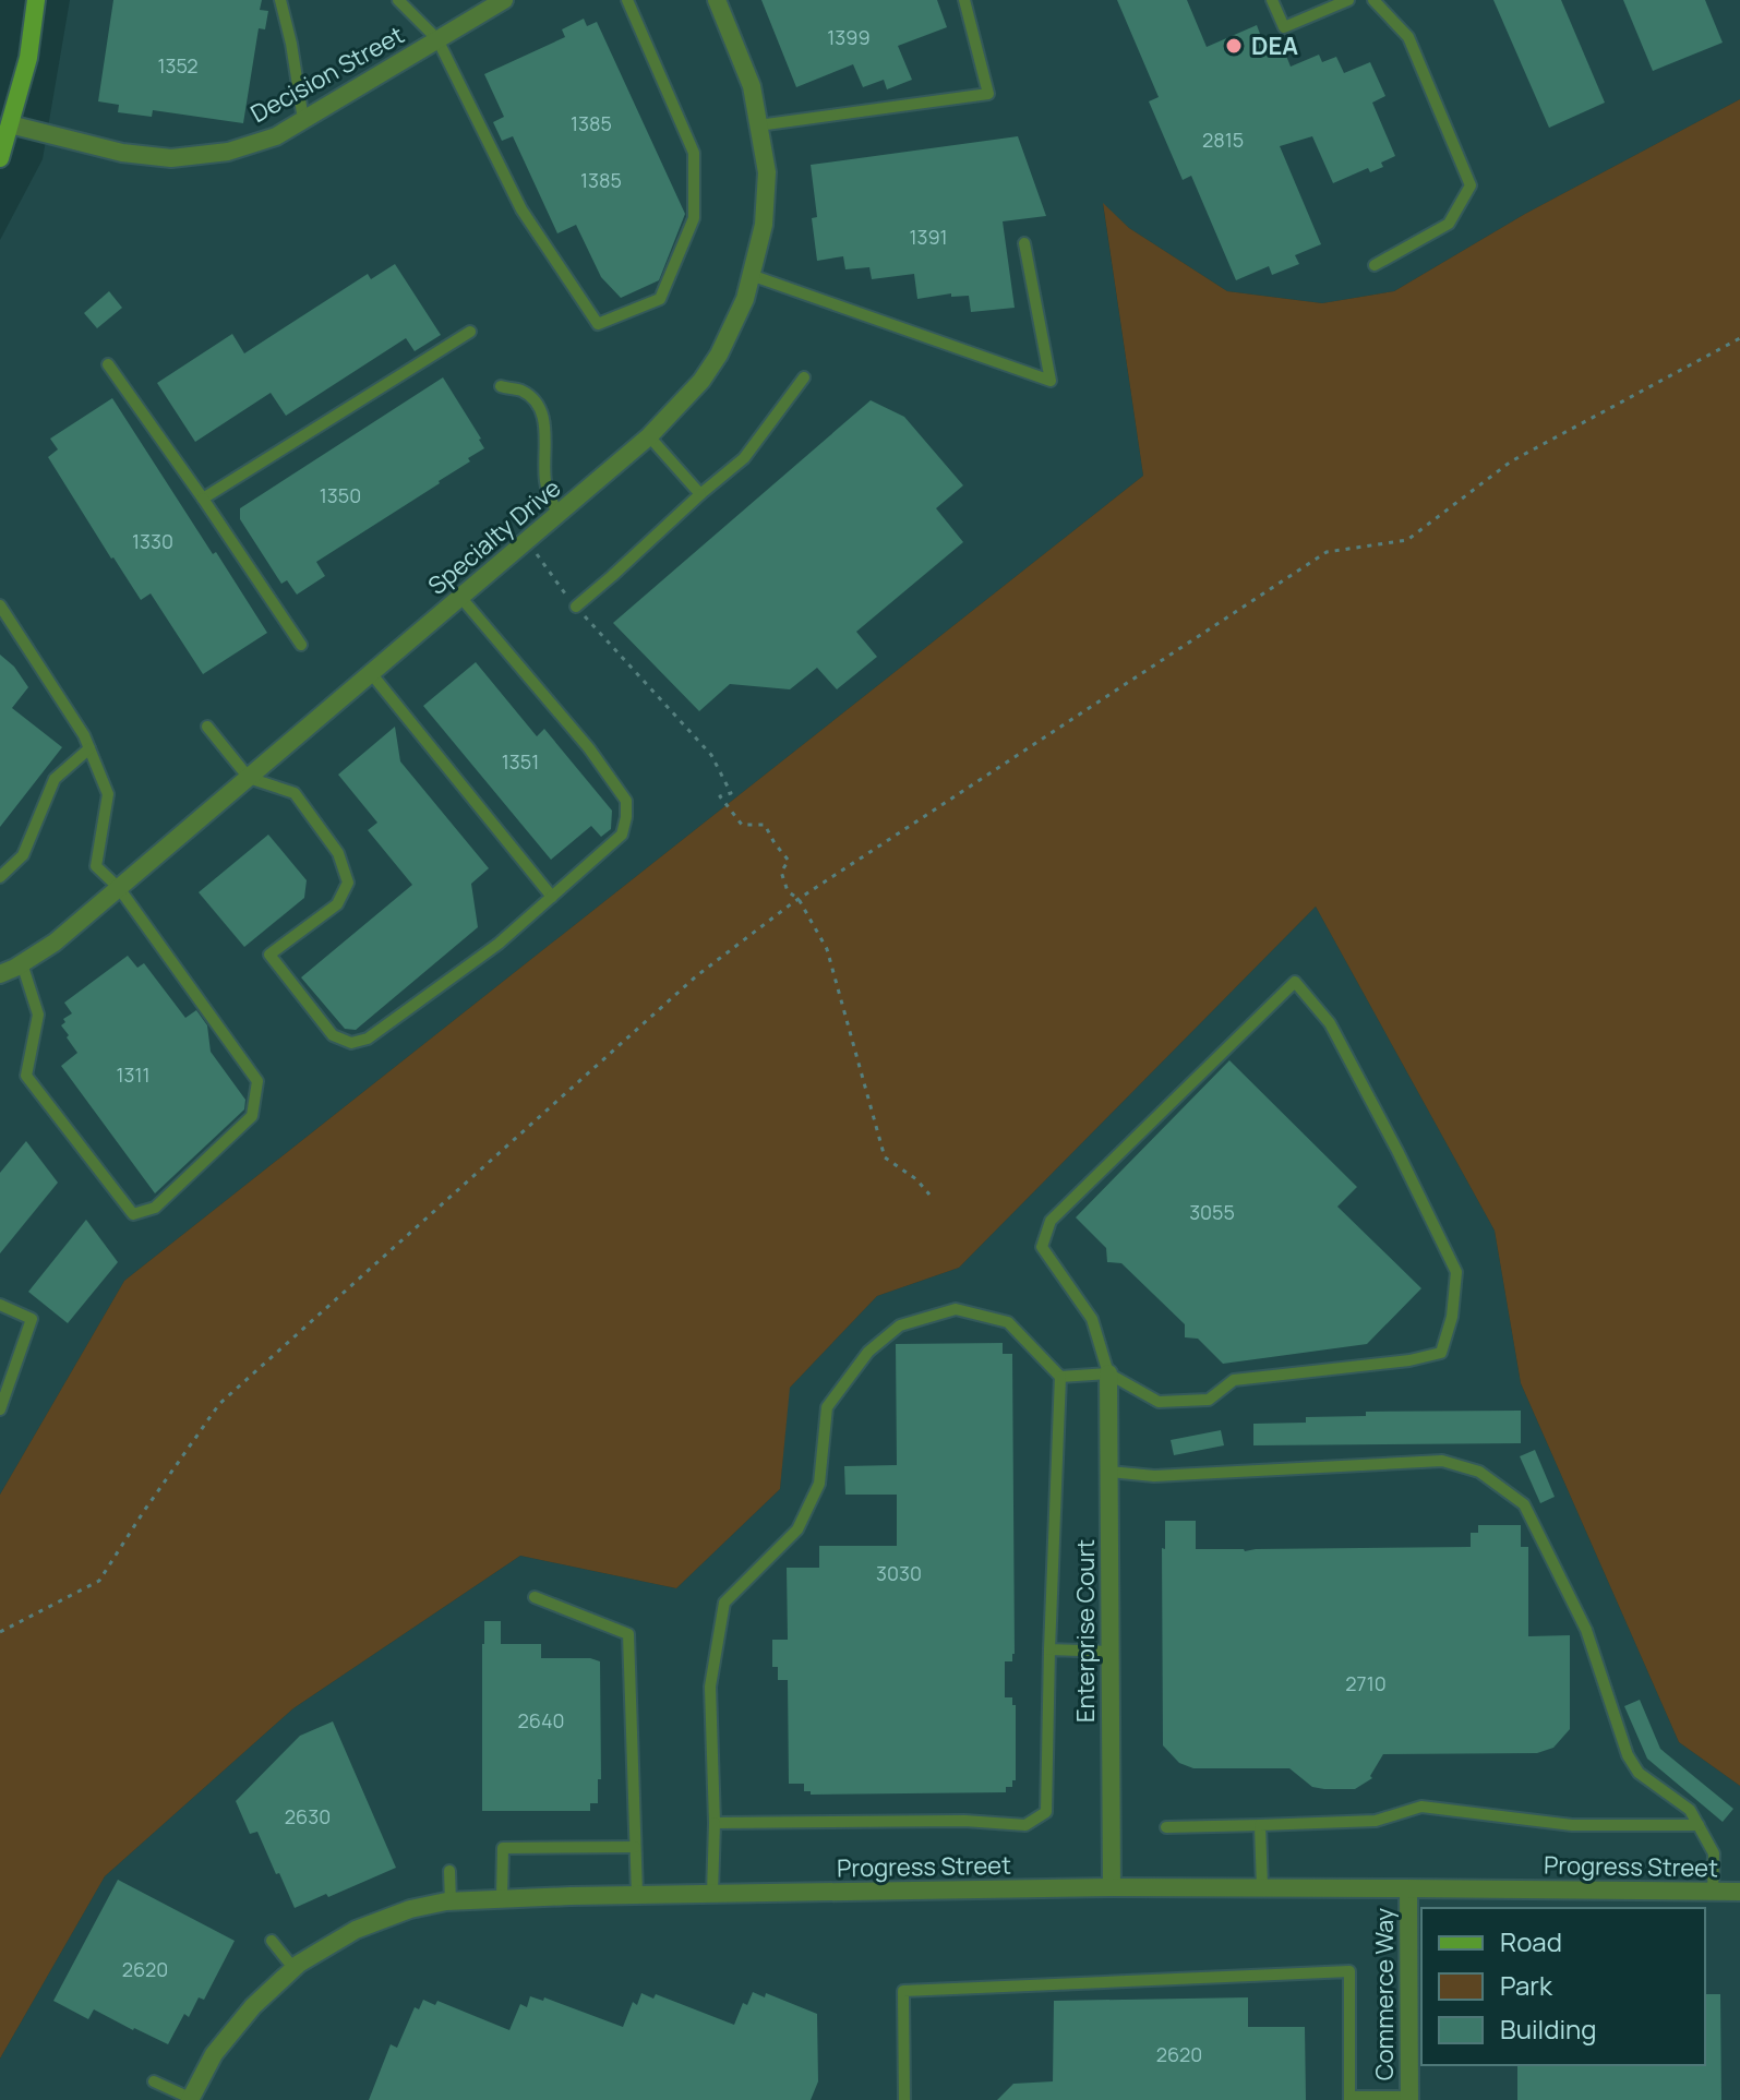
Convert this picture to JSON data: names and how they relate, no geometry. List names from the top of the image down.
{
  "streets": {
    "street": [
      "Decision Street",
      "Specialty Drive",
      "Enterprise Court",
      "Progress Street",
      "Commerce Way"
    ]
  },
  "crossings": [
    ["Enterprise Court", "Progress Street"],
    ["Progress Street", "Commerce Way"]
  ],
  "places": ["DEA"],
  "house_numbers": [
    "1399",
    "1352",
    "1385",
    "2815",
    "1385",
    "1391",
    "1350",
    "1330",
    "1351",
    "1311",
    "3055",
    "3030",
    "2710",
    "2640",
    "2630",
    "2620",
    "2620"
  ],
  "legend": ["Road", "Park", "Building"]
}
